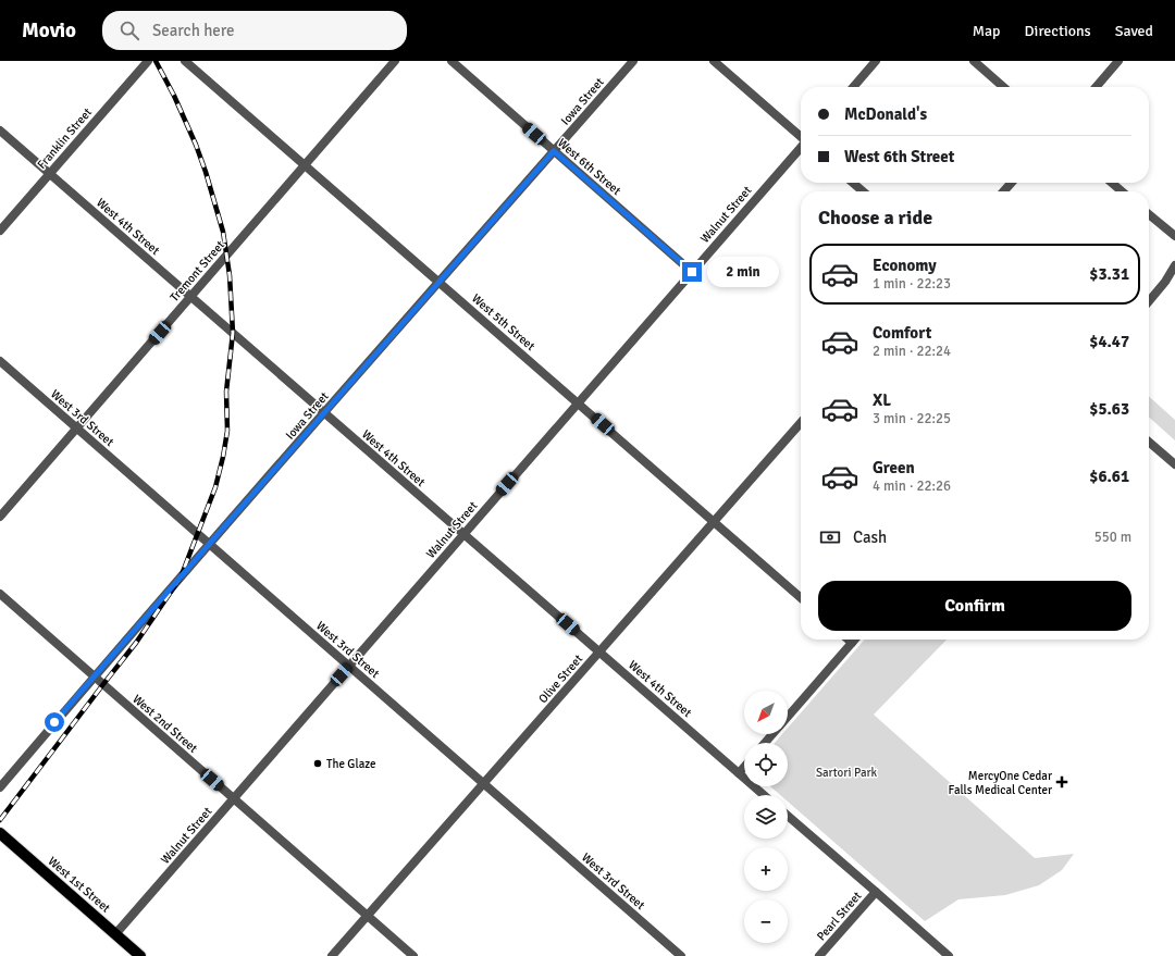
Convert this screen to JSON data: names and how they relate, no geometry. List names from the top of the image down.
{
  "streets": {
    "main road": ["West 1st Street"],
    "street": [
      "Iowa Street",
      "Franklin Street",
      "West 6th Street",
      "Walnut Street",
      "West 4th Street",
      "Tremont Street",
      "West 5th Street",
      "West 3rd Street",
      "Olive Street",
      "West 2nd Street",
      "Pearl Street"
    ]
  },
  "crossings": [
    ["Iowa Street", "West 6th Street"],
    ["Iowa Street", "West 4th Street"],
    ["Iowa Street", "West 5th Street"],
    ["Iowa Street", "West 3rd Street"],
    ["Iowa Street", "West 2nd Street"],
    ["Franklin Street", "West 4th Street"],
    ["West 6th Street", "Walnut Street"],
    ["Walnut Street", "West 4th Street"],
    ["Walnut Street", "West 5th Street"],
    ["Walnut Street", "West 3rd Street"],
    ["Walnut Street", "West 2nd Street"],
    ["Walnut Street", "West 1st Street"],
    ["West 4th Street", "Tremont Street"],
    ["West 4th Street", "Olive Street"],
    ["Tremont Street", "West 5th Street"],
    ["Tremont Street", "West 3rd Street"],
    ["West 5th Street", "Olive Street"],
    ["West 3rd Street", "Olive Street"],
    ["Olive Street", "West 2nd Street"]
  ],
  "parks": ["Sartori Park"],
  "places": {
    "other": ["The Glaze"],
    "health": ["MercyOne Cedar Falls Medical Center"]
  },
  "north": "bottom left",
  "page": {
    "header": "Movio",
    "search": "Search here",
    "nav": ["Map", "Directions", "Saved"],
    "banner": ["McDonald's", "West 6th Street"],
    "heading": "Choose a ride",
    "list": [
      {
        "name": "Economy",
        "note": "1 min · 22:23",
        "value": "$3.31"
      },
      {
        "name": "Comfort",
        "note": "2 min · 22:24",
        "value": "$4.47"
      },
      {
        "name": "XL",
        "note": "3 min · 22:25",
        "value": "$5.63"
      },
      {
        "name": "Green",
        "note": "4 min · 22:26",
        "value": "$6.61"
      }
    ],
    "bubble": "2 min",
    "pay": ["Cash", "550 m"],
    "buttons": "Confirm",
    "map_buttons": ["+", "−"]
  }
}
